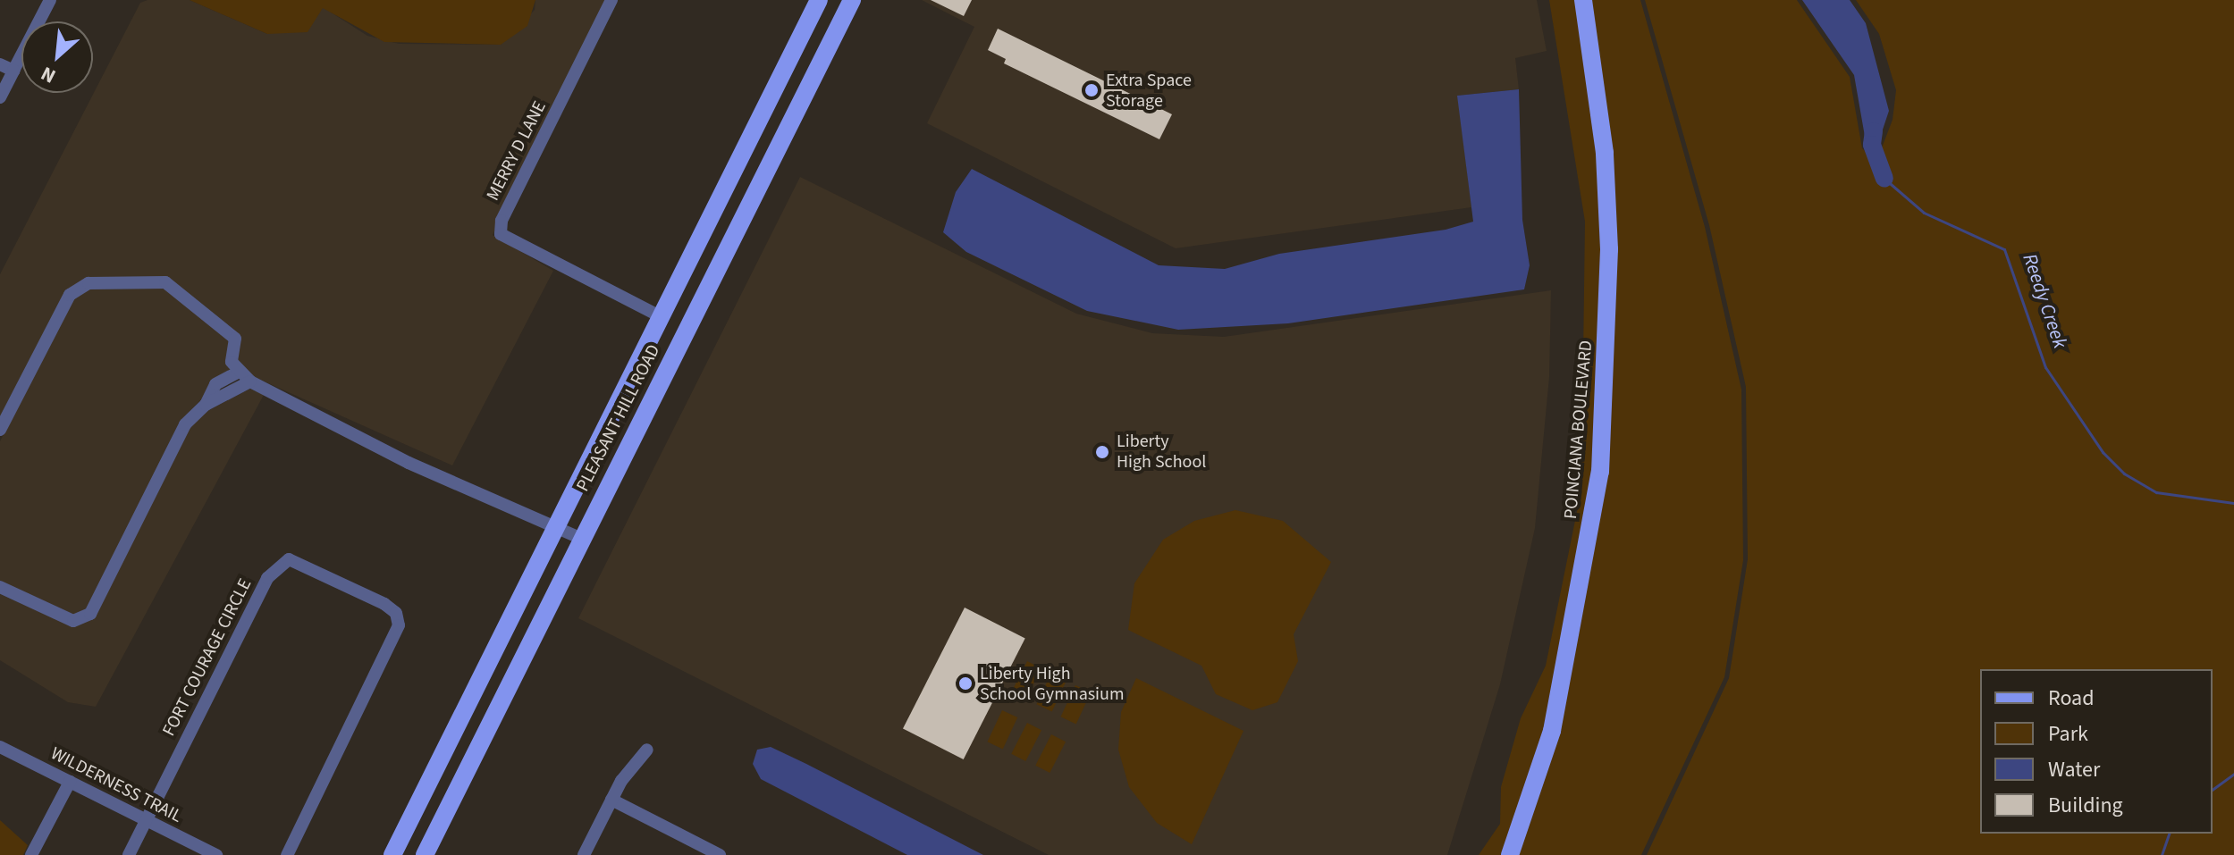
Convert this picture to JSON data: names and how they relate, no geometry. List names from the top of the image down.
{
  "streets": {
    "main road": ["PLEASANT HILL ROAD", "POINCIANA BOULEVARD"],
    "street": ["MERRY D LANE", "FORT COURAGE CIRCLE", "WILDERNESS TRAIL"]
  },
  "crossings": [
    ["MERRY D LANE", "PLEASANT HILL ROAD"],
    ["FORT COURAGE CIRCLE", "WILDERNESS TRAIL"]
  ],
  "water": ["Reedy Creek"],
  "places": ["Extra Space Storage", "Liberty High School", "Liberty High School Gymnasium"],
  "legend": [
    "Road",
    "Park",
    "Water",
    "Building"
  ],
  "north": "bottom left"
}
